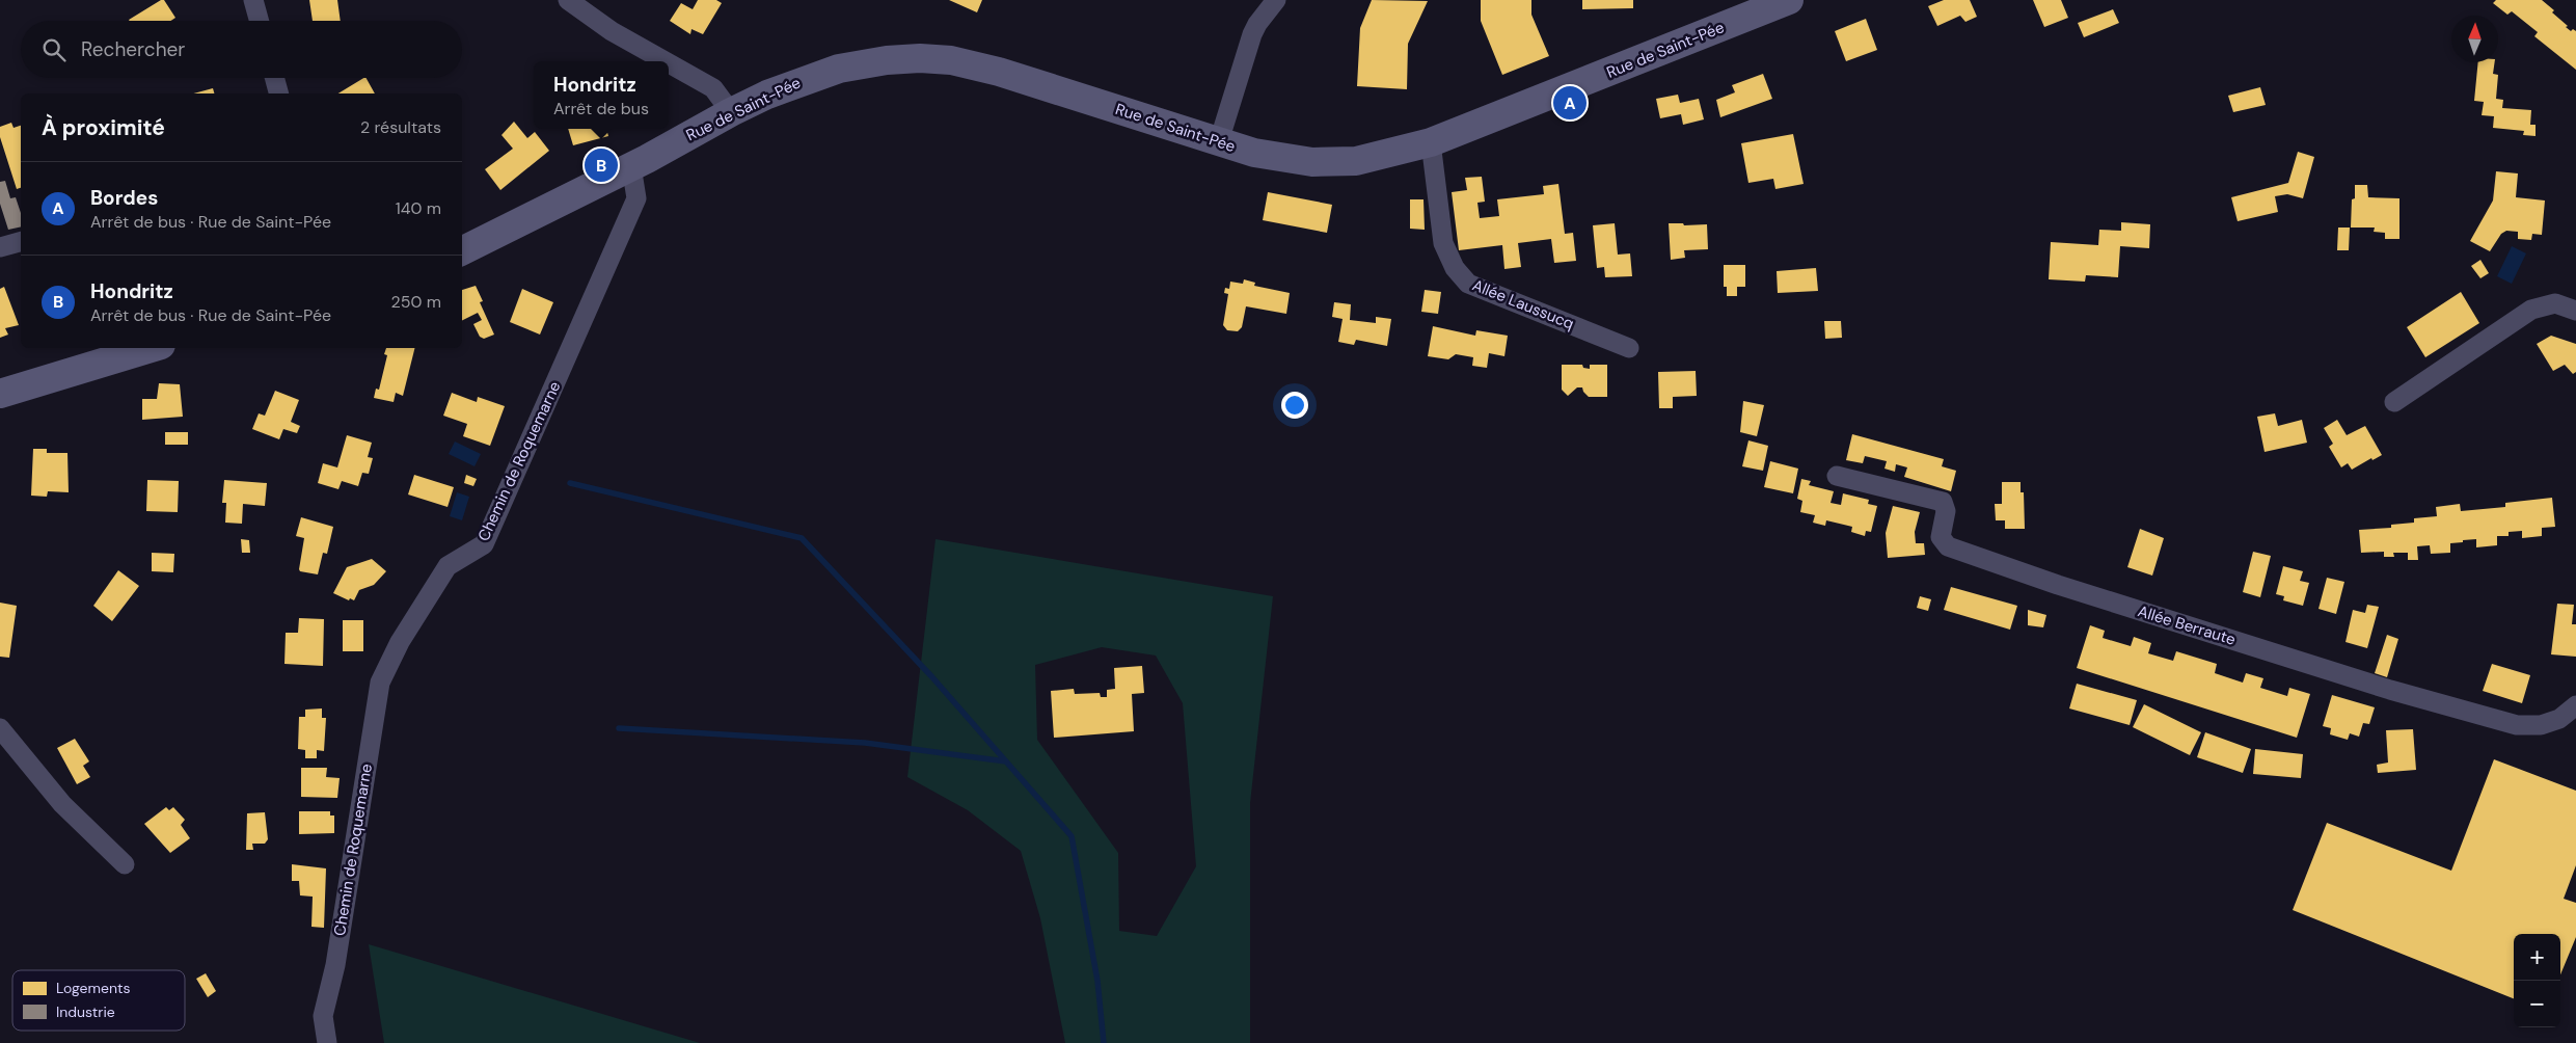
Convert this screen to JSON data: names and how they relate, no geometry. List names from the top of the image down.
{
  "streets": {
    "main road": ["Rue de Saint-Pée"],
    "street": ["Allée Laussucq", "Chemin de Roquemarne", "Allée Berraute"]
  },
  "crossings": [
    ["Rue de Saint-Pée", "Allée Laussucq"],
    ["Rue de Saint-Pée", "Chemin de Roquemarne"]
  ],
  "legend": ["Logements", "Industrie"],
  "north": "top",
  "page": {
    "search": "Rechercher",
    "popup": ["Hondritz", "Arrêt de bus"],
    "pins": ["A", "B"],
    "heading": ["À proximité", "2 résultats"],
    "list": [
      {
        "mark": "A",
        "name": "Bordes",
        "note": "Arrêt de bus · Rue de Saint-Pée",
        "value": "140 m"
      },
      {
        "mark": "B",
        "name": "Hondritz",
        "note": "Arrêt de bus · Rue de Saint-Pée",
        "value": "250 m"
      }
    ],
    "map_buttons": ["+", "−"]
  }
}
